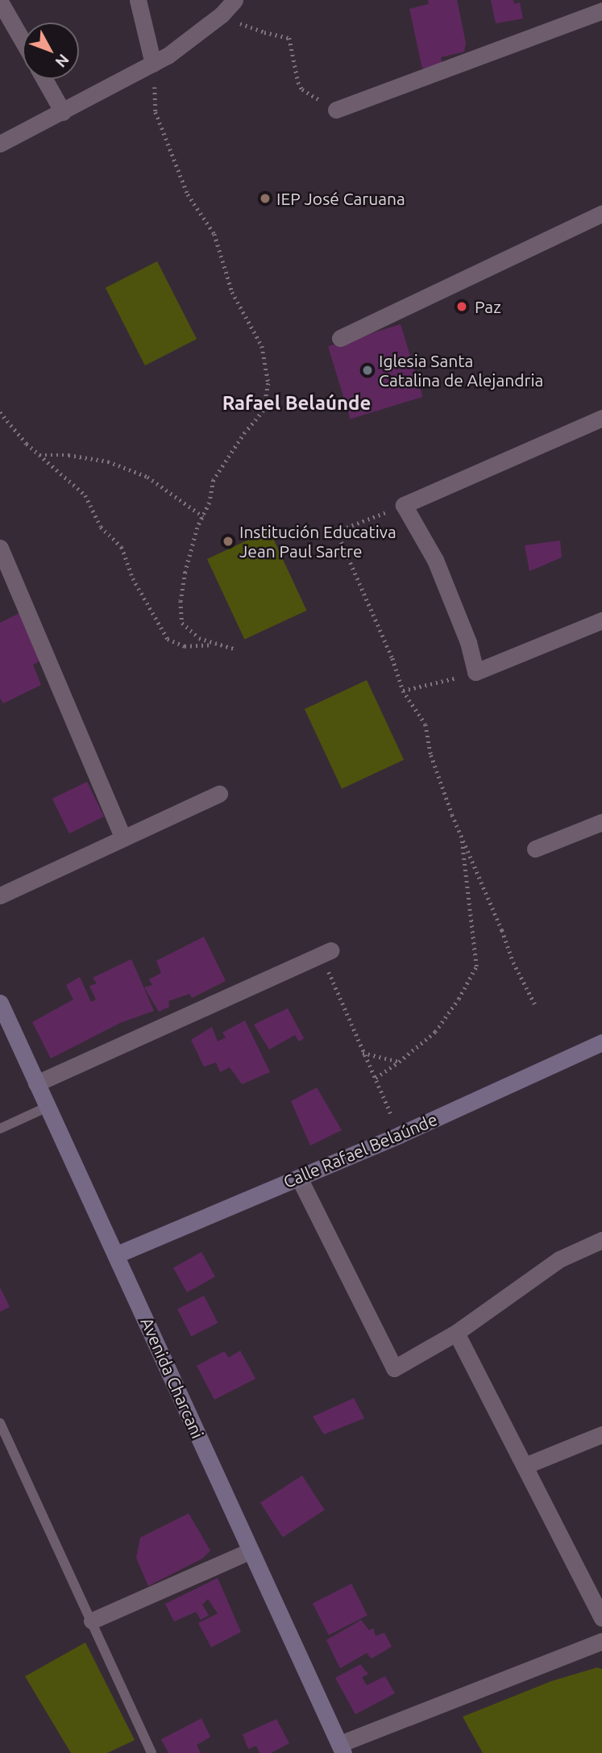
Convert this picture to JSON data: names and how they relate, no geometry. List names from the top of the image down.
{
  "streets": {
    "main road": ["Calle Rafael Belaúnde", "Avenida Charcani"]
  },
  "crossings": [
    ["Calle Rafael Belaúnde", "Avenida Charcani"]
  ],
  "districts": ["Rafael Belaúnde"],
  "places": [
    "IEP José Caruana",
    "Paz",
    "Iglesia Santa Catalina de Alejandria",
    "Institución Educativa Jean Paul Sartre"
  ],
  "north": "bottom right"
}
